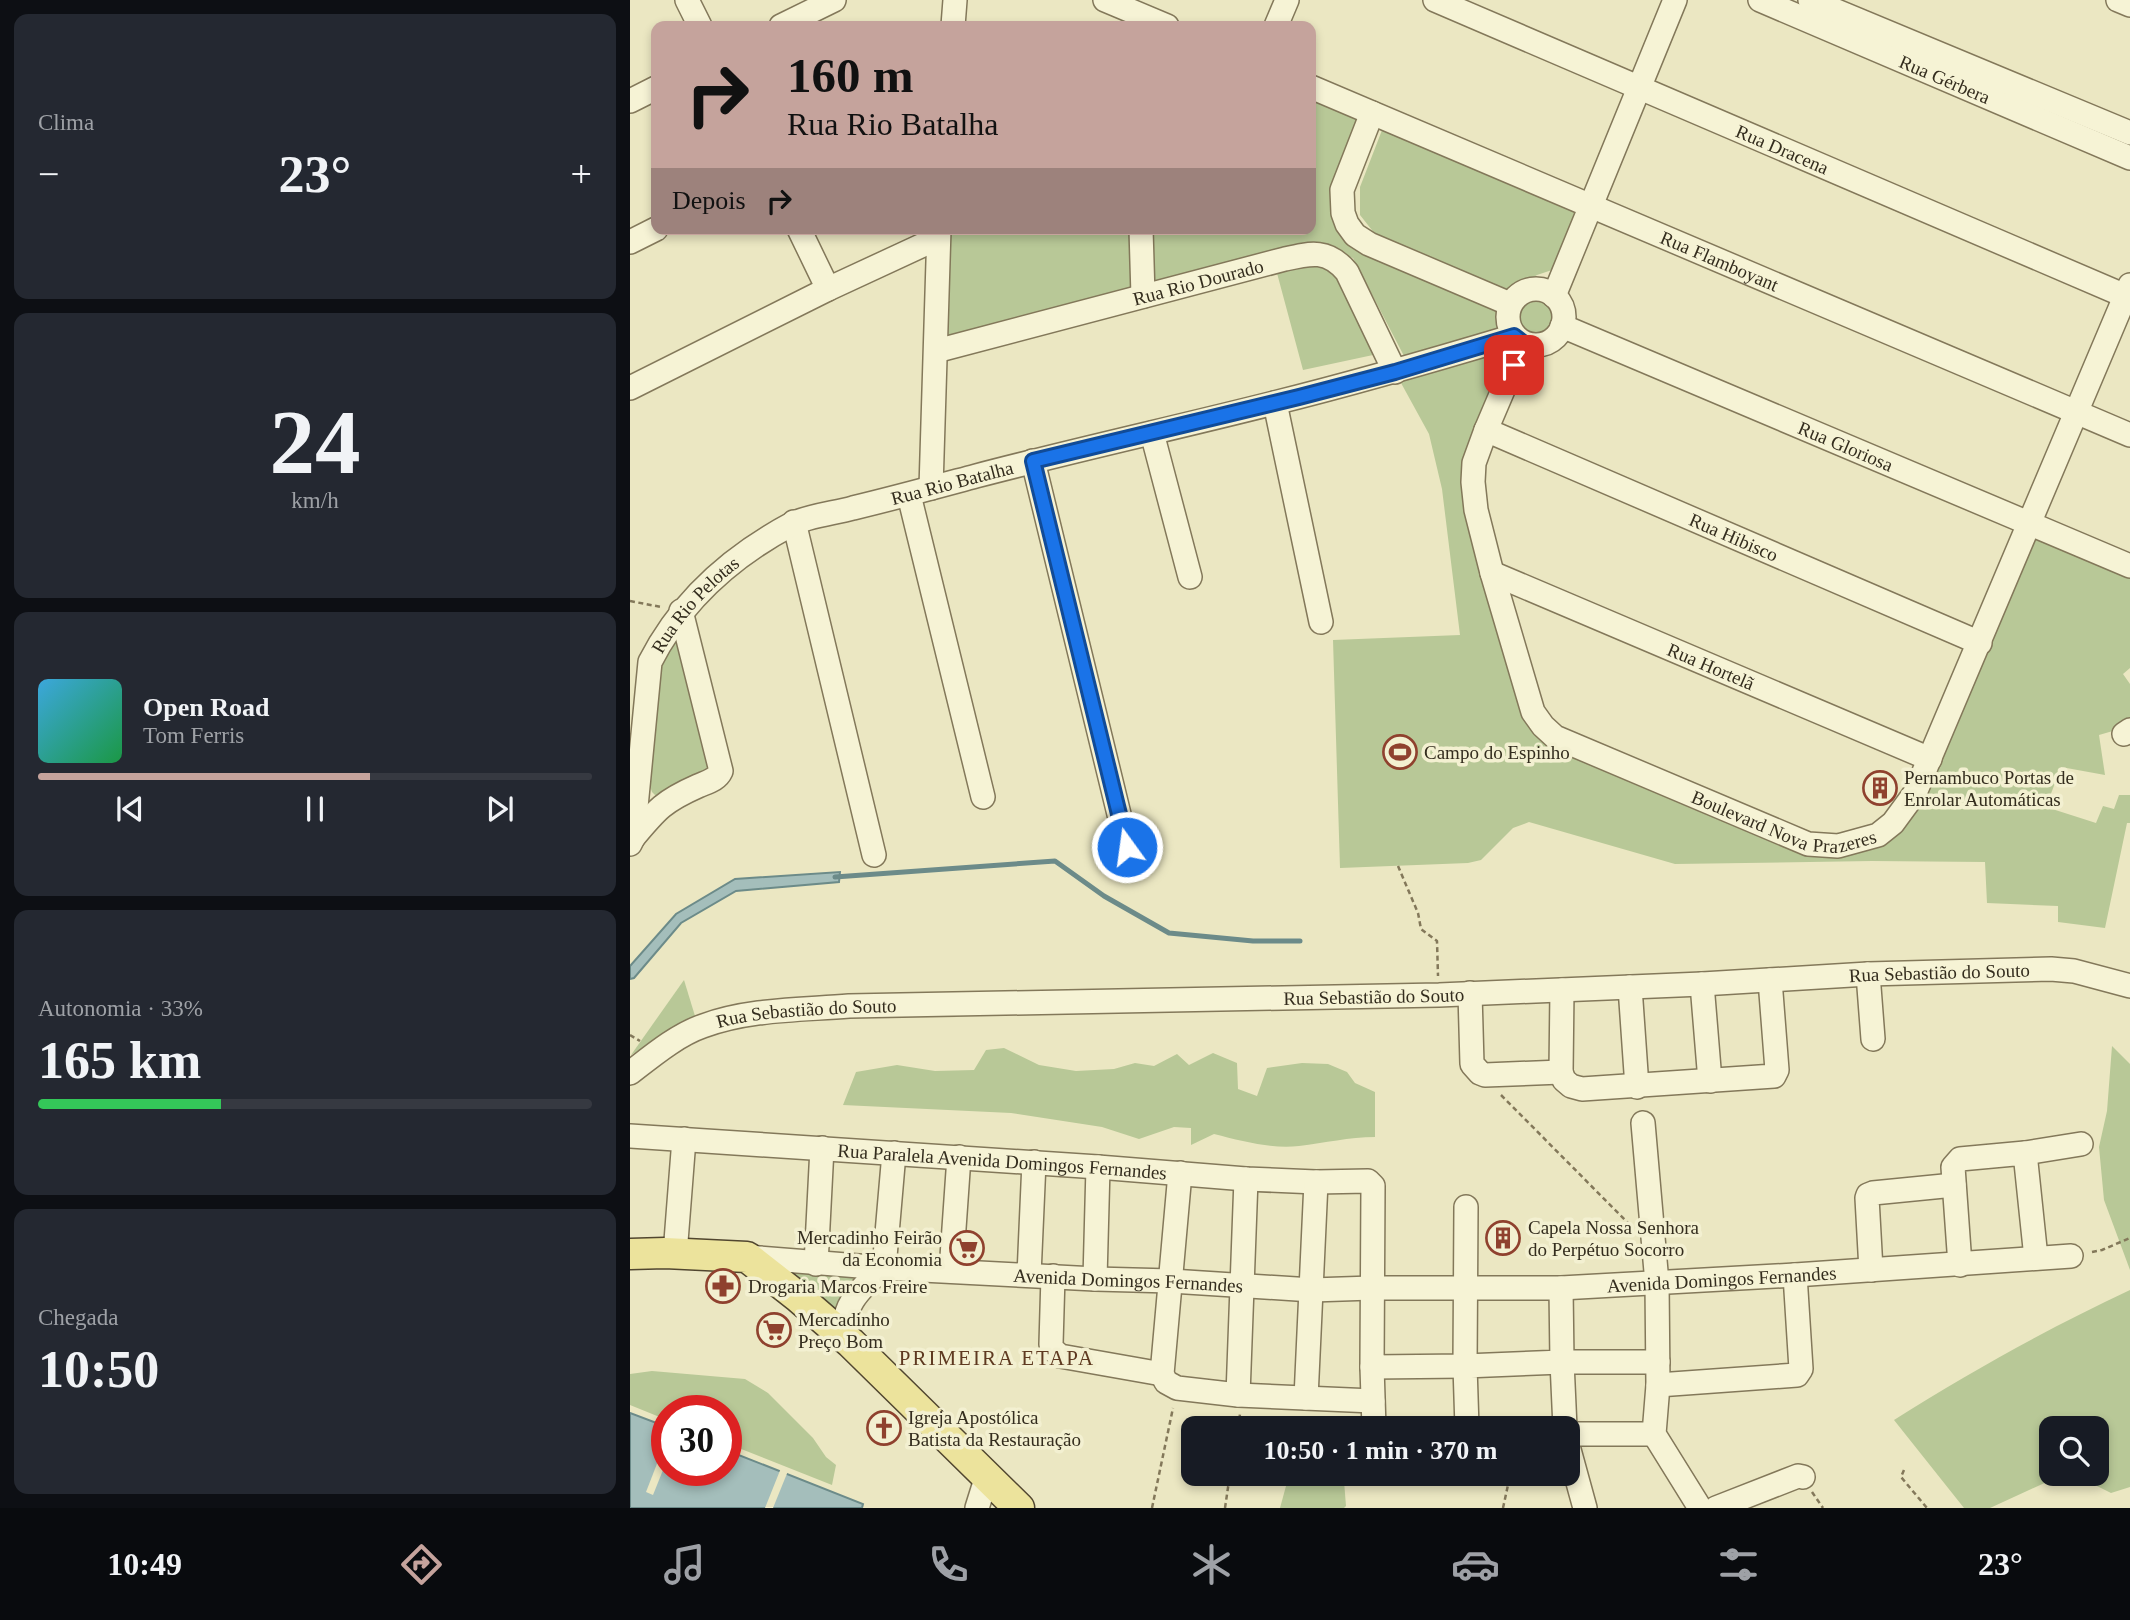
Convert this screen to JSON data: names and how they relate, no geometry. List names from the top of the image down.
{
  "streets": {
    "street": [
      "Rua Gérbera",
      "Rua Dracena",
      "Rua Flamboyant",
      "Rua Rio Dourado",
      "Rua Gloriosa",
      "Rua Rio Batalha",
      "Rua Hibisco",
      "Rua Rio Pelotas",
      "Rua Hortelã",
      "Boulevard Nova Prazeres",
      "Rua Sebastião do Souto",
      "Rua Paralela Avenida Domingos Fernandes",
      "Avenida Domingos Fernandes"
    ]
  },
  "crossings": [
    ["Rua Dracena", "Boulevard Nova Prazeres"],
    ["Rua Flamboyant", "Boulevard Nova Prazeres"],
    ["Rua Rio Dourado", "Rua Rio Batalha"],
    ["Rua Gloriosa", "Rua Rio Batalha"],
    ["Rua Gloriosa", "Boulevard Nova Prazeres"],
    ["Rua Rio Batalha", "Rua Rio Pelotas"],
    ["Rua Rio Batalha", "Boulevard Nova Prazeres"],
    ["Rua Hibisco", "Boulevard Nova Prazeres"],
    ["Rua Hortelã", "Boulevard Nova Prazeres"],
    ["Rua Paralela Avenida Domingos Fernandes", "Avenida Domingos Fernandes"]
  ],
  "districts": ["PRIMEIRA ETAPA"],
  "places": {
    "sports": ["Campo do Espinho"],
    "building": ["Pernambuco Portas de Enrolar Automáticas", "Capela Nossa Senhora do Perpétuo Socorro"],
    "supermarket": ["Mercadinho Feirão da Economia", "Mercadinho Preço Bom"],
    "pharmacy": ["Drogaria Marcos Freire"],
    "church": ["Igreja Apostólica Batista da Restauração"]
  },
  "page": {
    "tile": [
      "Clima",
      ["24", "km/h"],
      ["Autonomia · 33%", "165 km"],
      ["Chegada", "10:50"]
    ],
    "turn": ["160 m", "Rua Rio Batalha"],
    "heat": ["−", "23°", "+"],
    "then": "Depois",
    "song": ["Open Road", "Tom Ferris"],
    "limit": "30",
    "trip": "10:50 · 1 min · 370 m",
    "tabs": ["10:49", "23°"]
  }
}
